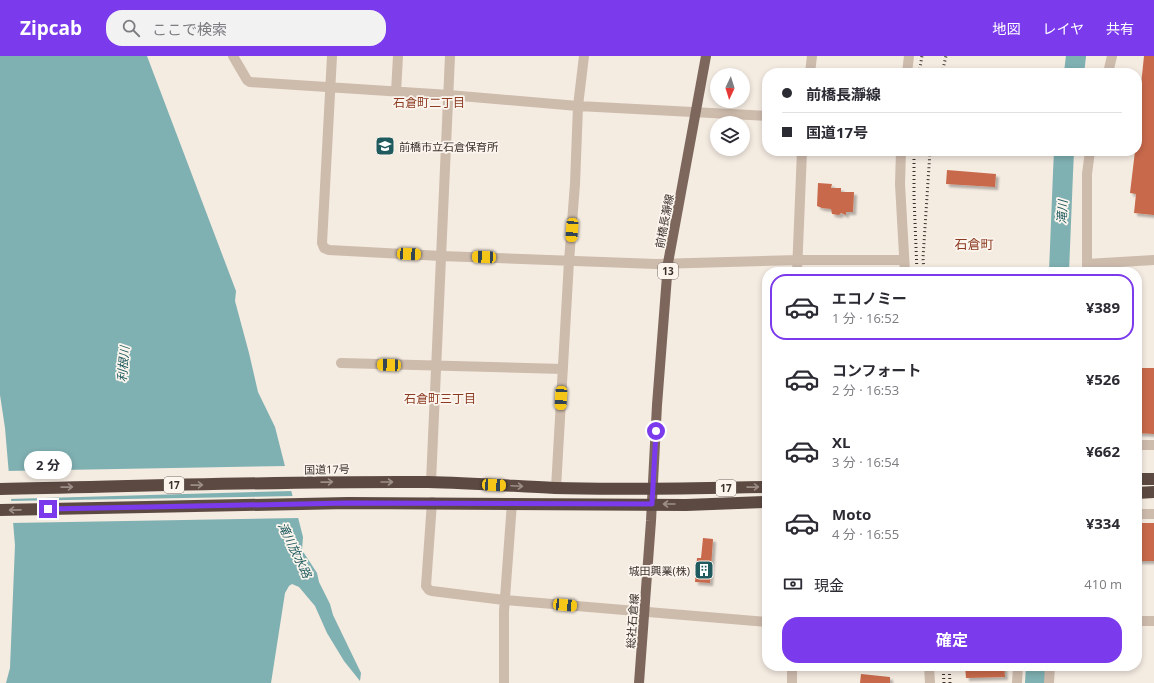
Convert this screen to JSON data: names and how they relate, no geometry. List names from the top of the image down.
{
  "streets": {
    "highway": ["国道17号", "17"],
    "main road": ["前橋長瀞線", "13", "総社石倉線"]
  },
  "crossings": [
    ["前橋長瀞線", "国道17号"],
    ["前橋長瀞線", "17"],
    ["前橋長瀞線", "総社石倉線"],
    ["国道17号", "17"],
    ["国道17号", "総社石倉線"],
    ["17", "総社石倉線"]
  ],
  "districts": ["石倉町二丁目", "石倉町", "石倉町三丁目"],
  "water": ["滝川", "利根川", "滝川放水路"],
  "places": {
    "school or university": ["前橋市立石倉保育所"],
    "building": ["城田興業(株)"]
  },
  "north": "bottom",
  "page": {
    "header": "Zipcab",
    "search": "ここで検索",
    "nav": ["地図", "レイヤ", "共有"],
    "banner": ["前橋長瀞線", "国道17号"],
    "list": [
      {
        "name": "エコノミー",
        "note": "1 分 · 16:52",
        "value": "¥389"
      },
      {
        "name": "コンフォート",
        "note": "2 分 · 16:53",
        "value": "¥526"
      },
      {
        "name": "XL",
        "note": "3 分 · 16:54",
        "value": "¥662"
      },
      {
        "name": "Moto",
        "note": "4 分 · 16:55",
        "value": "¥334"
      }
    ],
    "bubble": "2 分",
    "pay": ["現金", "410 m"],
    "buttons": "確定"
  }
}
